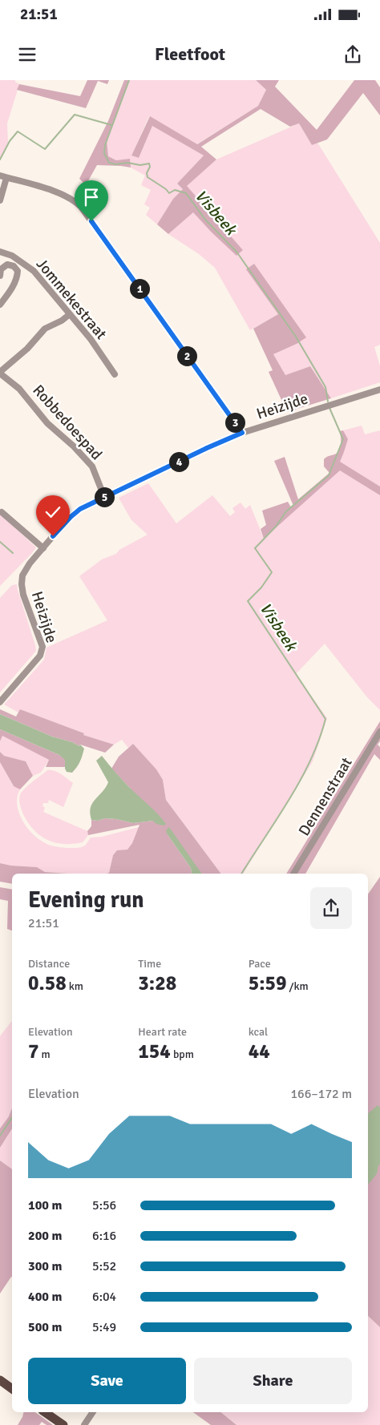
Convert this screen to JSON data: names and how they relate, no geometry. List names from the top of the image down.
{
  "streets": {
    "street": [
      "Jommekestraat",
      "Heizijde",
      "Robbedoespad",
      "Dennenstraat"
    ]
  },
  "crossings": [
    ["Heizijde", "Robbedoespad"]
  ],
  "water": ["Visbeek"],
  "page": {
    "status": "21:51",
    "header": "Fleetfoot",
    "pins": [
      "1",
      "2",
      "3",
      "4",
      "5"
    ],
    "heading": ["Evening run", "21:51"],
    "stats": [
      ["Distance", "0.58 km"],
      ["Time", "3:28"],
      ["Pace", "5:59 /km"],
      ["Elevation", "7 m"],
      ["Heart rate", "154 bpm"],
      ["kcal", "44"]
    ],
    "chart": ["Elevation", "166–172 m"],
    "list": [
      {
        "name": "100 m",
        "note": "5:56"
      },
      {
        "name": "200 m",
        "note": "6:16"
      },
      {
        "name": "300 m",
        "note": "5:52"
      },
      {
        "name": "400 m",
        "note": "6:04"
      },
      {
        "name": "500 m",
        "note": "5:49"
      }
    ],
    "buttons": ["Save", "Share"]
  }
}
